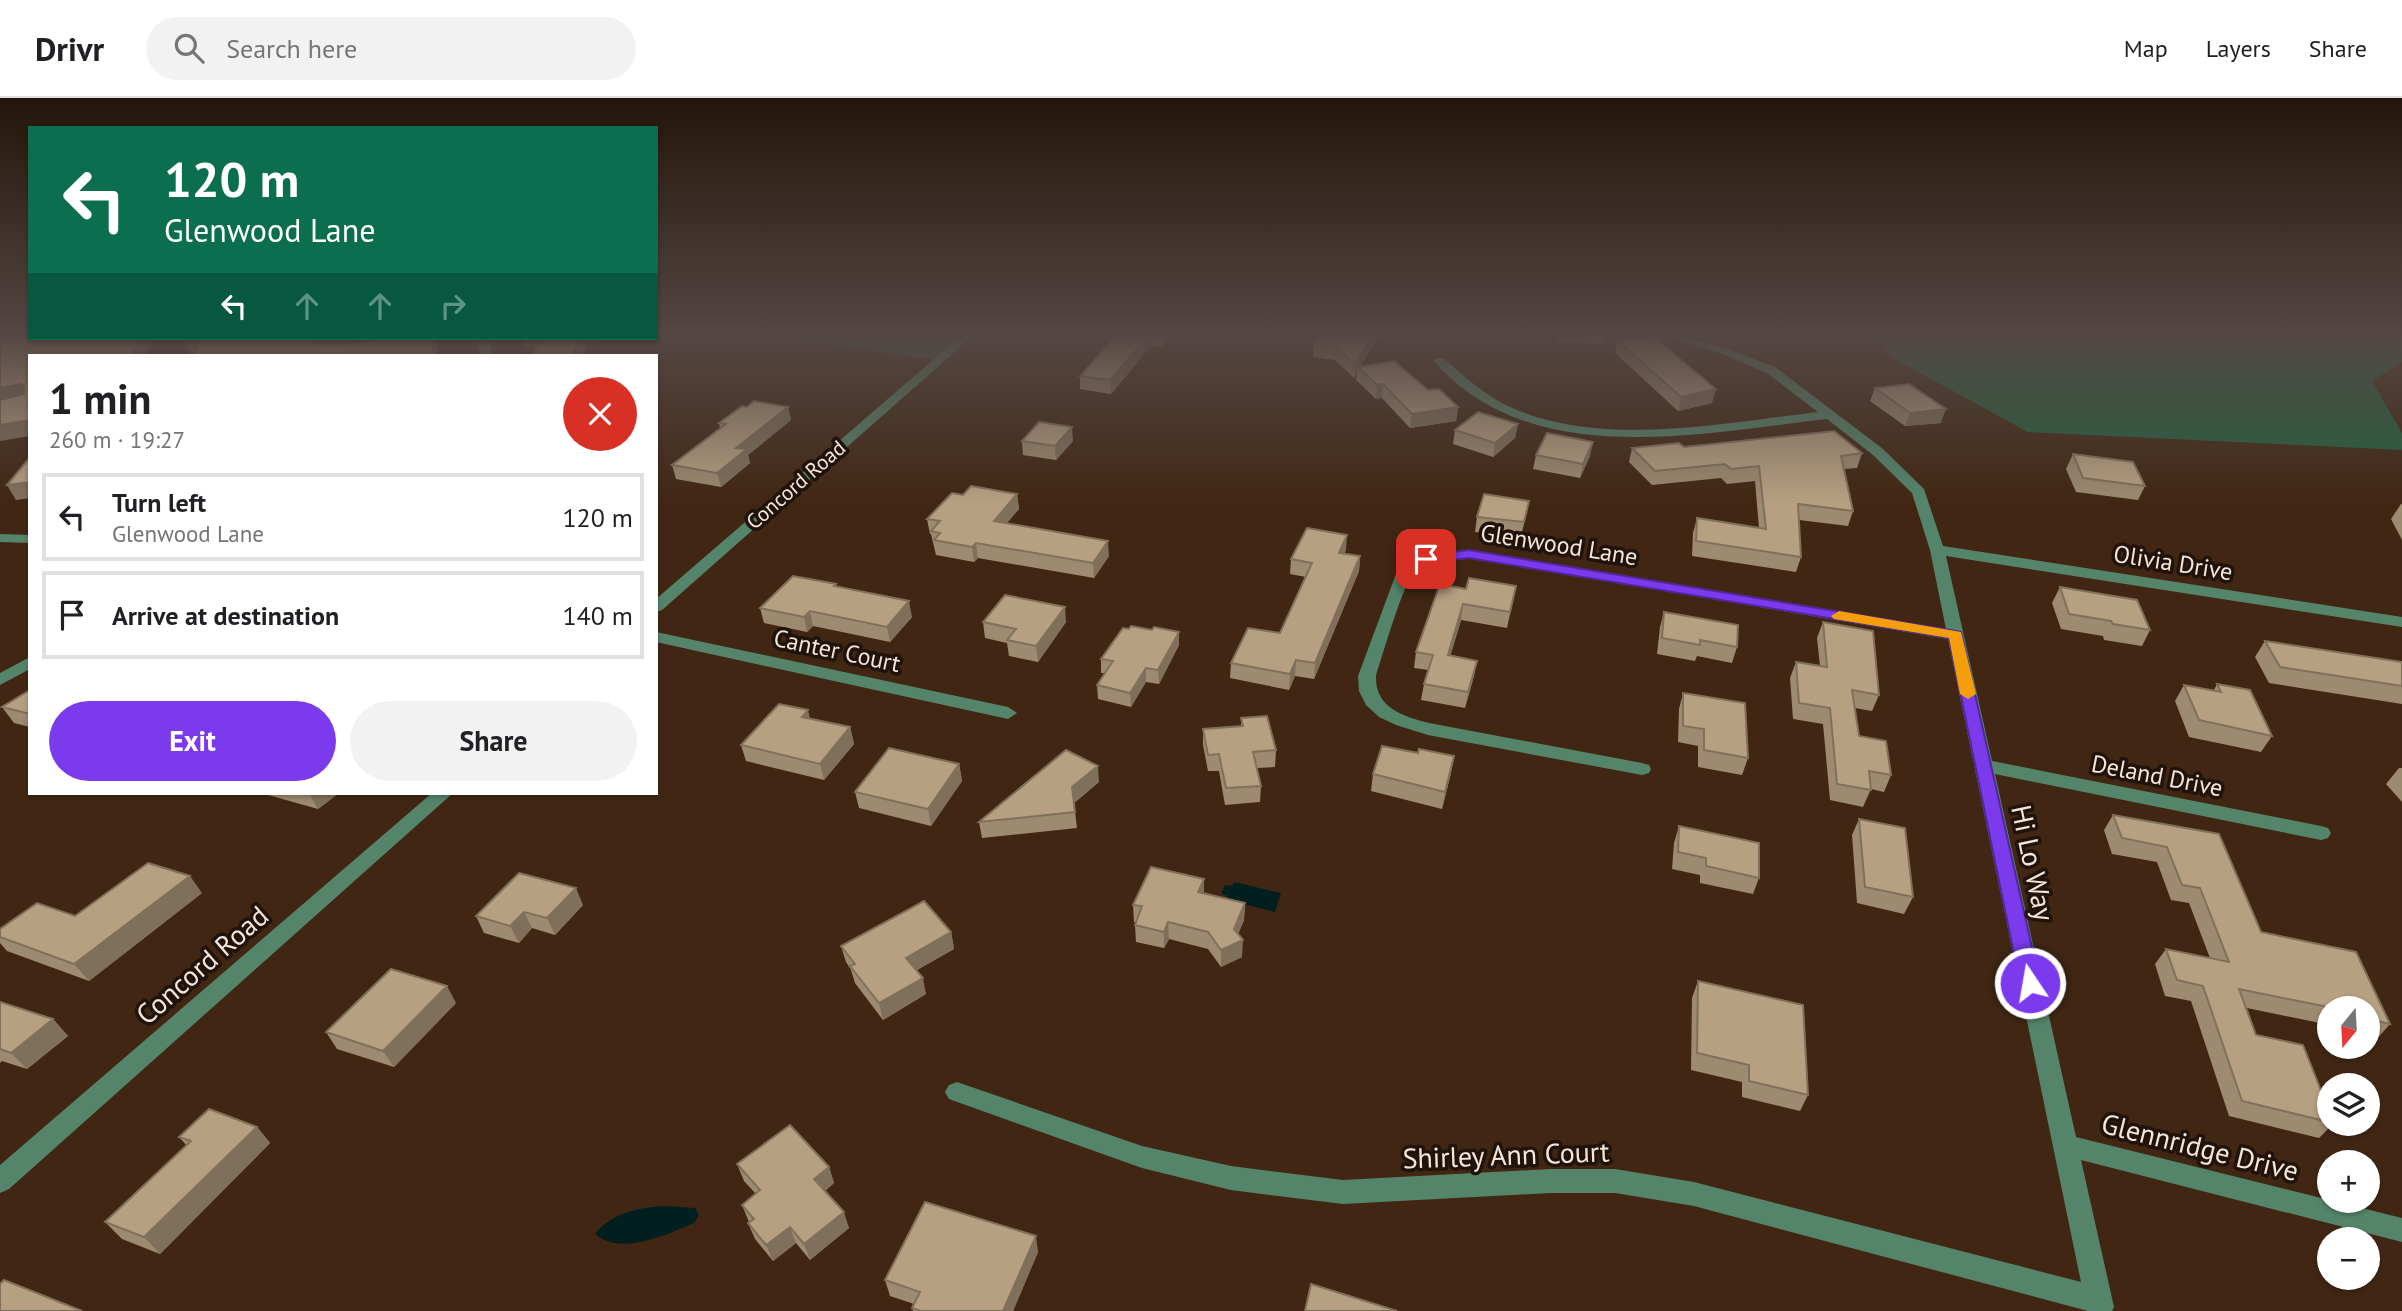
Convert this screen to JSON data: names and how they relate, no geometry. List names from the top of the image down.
{
  "streets": {
    "street": [
      "Concord Road",
      "Glenwood Lane",
      "Olivia Drive",
      "Canter Court",
      "Deland Drive",
      "Hi Lo Way",
      "Glennridge Drive",
      "Shirley Ann Court"
    ]
  },
  "crossings": [
    ["Glenwood Lane", "Hi Lo Way"],
    ["Olivia Drive", "Hi Lo Way"],
    ["Deland Drive", "Hi Lo Way"],
    ["Hi Lo Way", "Glennridge Drive"],
    ["Hi Lo Way", "Shirley Ann Court"]
  ],
  "north": "bottom",
  "page": {
    "header": "Drivr",
    "search": "Search here",
    "nav": ["Map", "Layers", "Share"],
    "turn": ["120 m", "Glenwood Lane"],
    "heading": ["1 min", "260 m · 19:27"],
    "list": [
      {
        "name": "Turn left",
        "note": "Glenwood Lane",
        "value": "120 m"
      },
      {
        "name": "Arrive at destination",
        "value": "140 m"
      }
    ],
    "buttons": ["Exit", "Share"],
    "map_buttons": ["+", "−"]
  }
}
